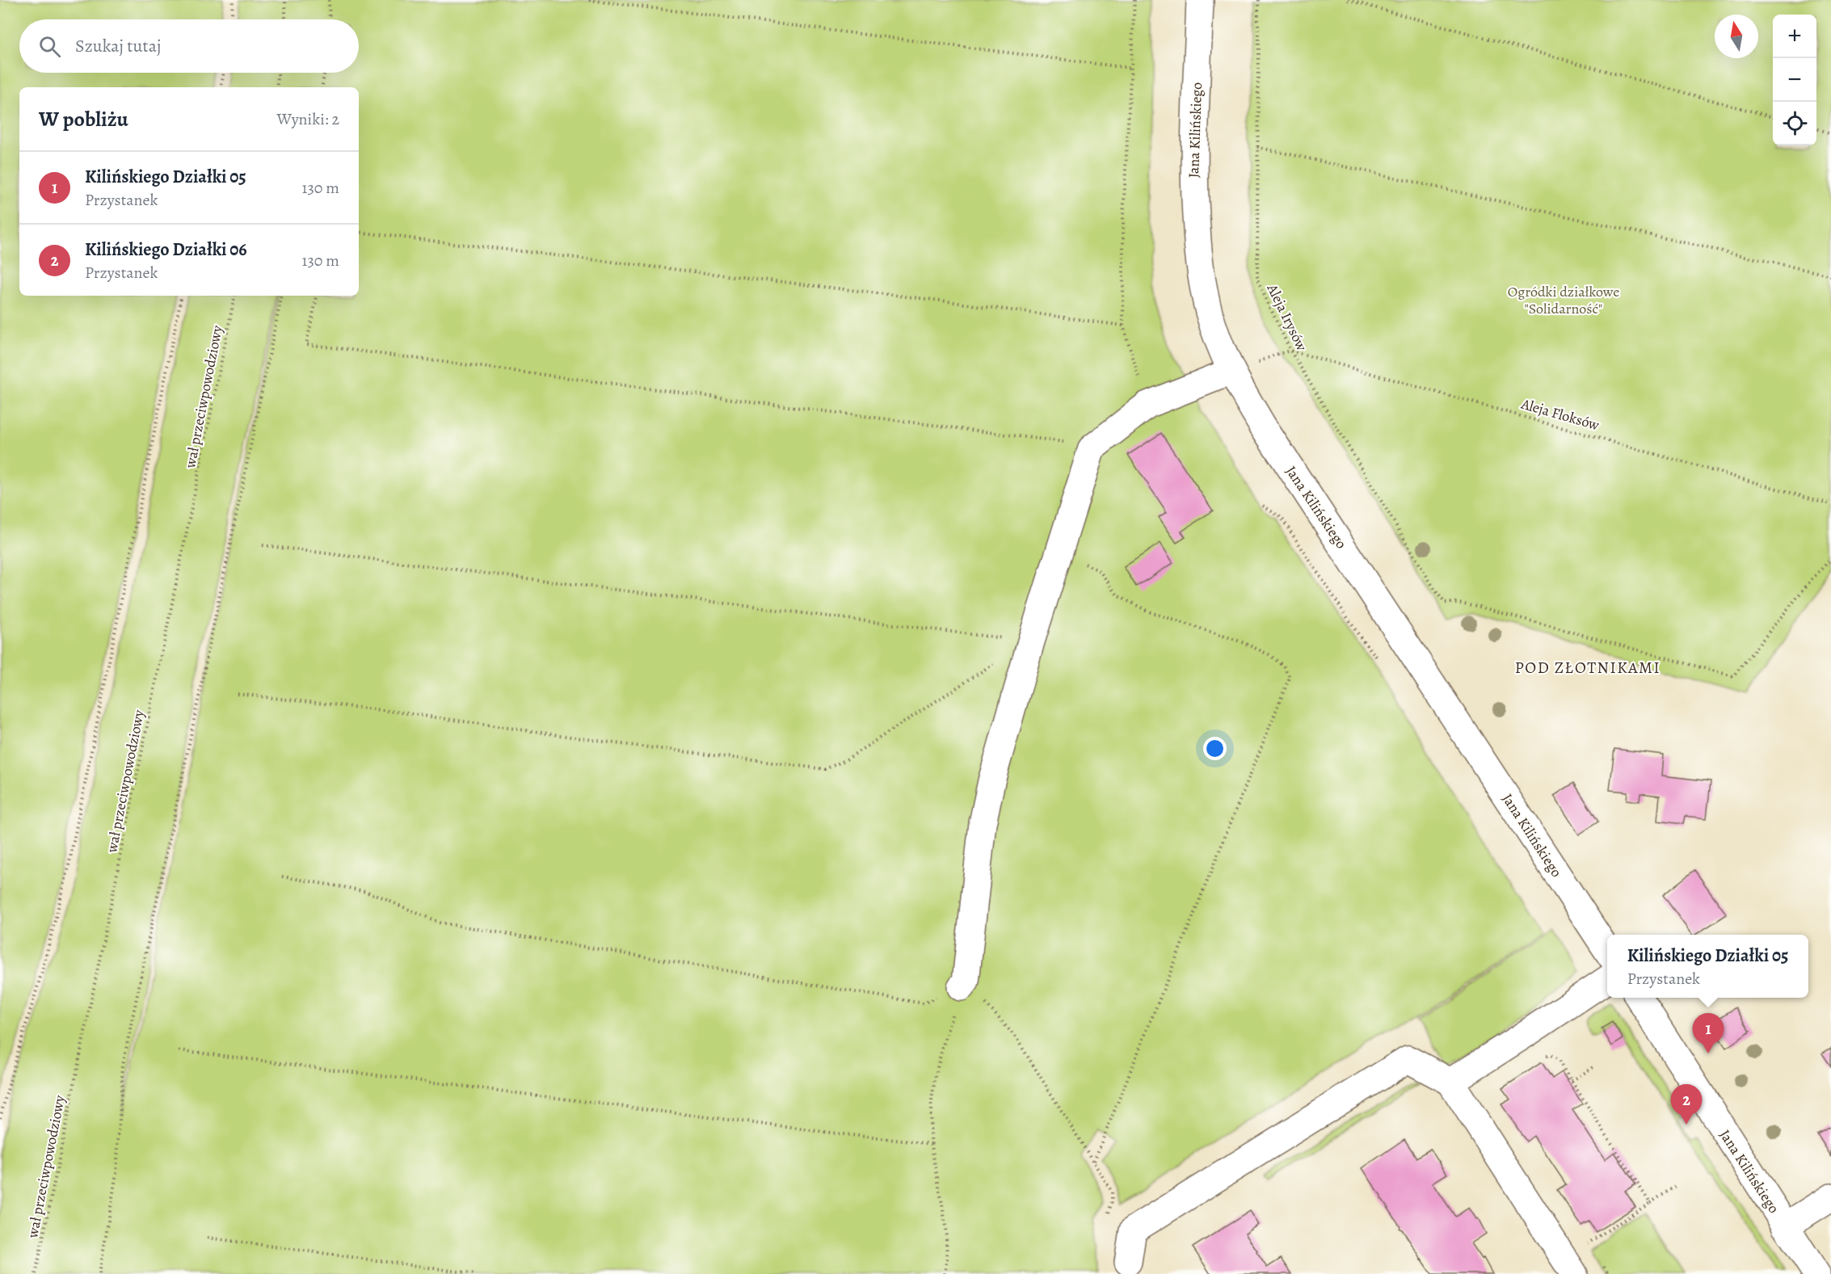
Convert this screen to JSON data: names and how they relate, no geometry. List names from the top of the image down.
{
  "streets": {
    "street": ["Jana Kilińskiego"],
    "path": ["Aleja Irysów", "wał przeciwpowodziowy", "Aleja Floksów"]
  },
  "crossings": [
    ["Aleja Irysów", "Aleja Floksów"]
  ],
  "districts": ["POD ZŁOTNIKAMI"],
  "parks": ["Ogródki działkowe \"Solidarność\""],
  "north": "top",
  "page": {
    "map_buttons": ["+", "−"],
    "search": "Szukaj tutaj",
    "heading": ["W pobliżu", "Wyniki: 2"],
    "list": [
      {
        "mark": "1",
        "name": "Kilińskiego Działki 05",
        "note": "Przystanek",
        "value": "130 m"
      },
      {
        "mark": "2",
        "name": "Kilińskiego Działki 06",
        "note": "Przystanek",
        "value": "130 m"
      }
    ],
    "popup": ["Kilińskiego Działki 05", "Przystanek"],
    "pins": ["1", "2"]
  }
}
